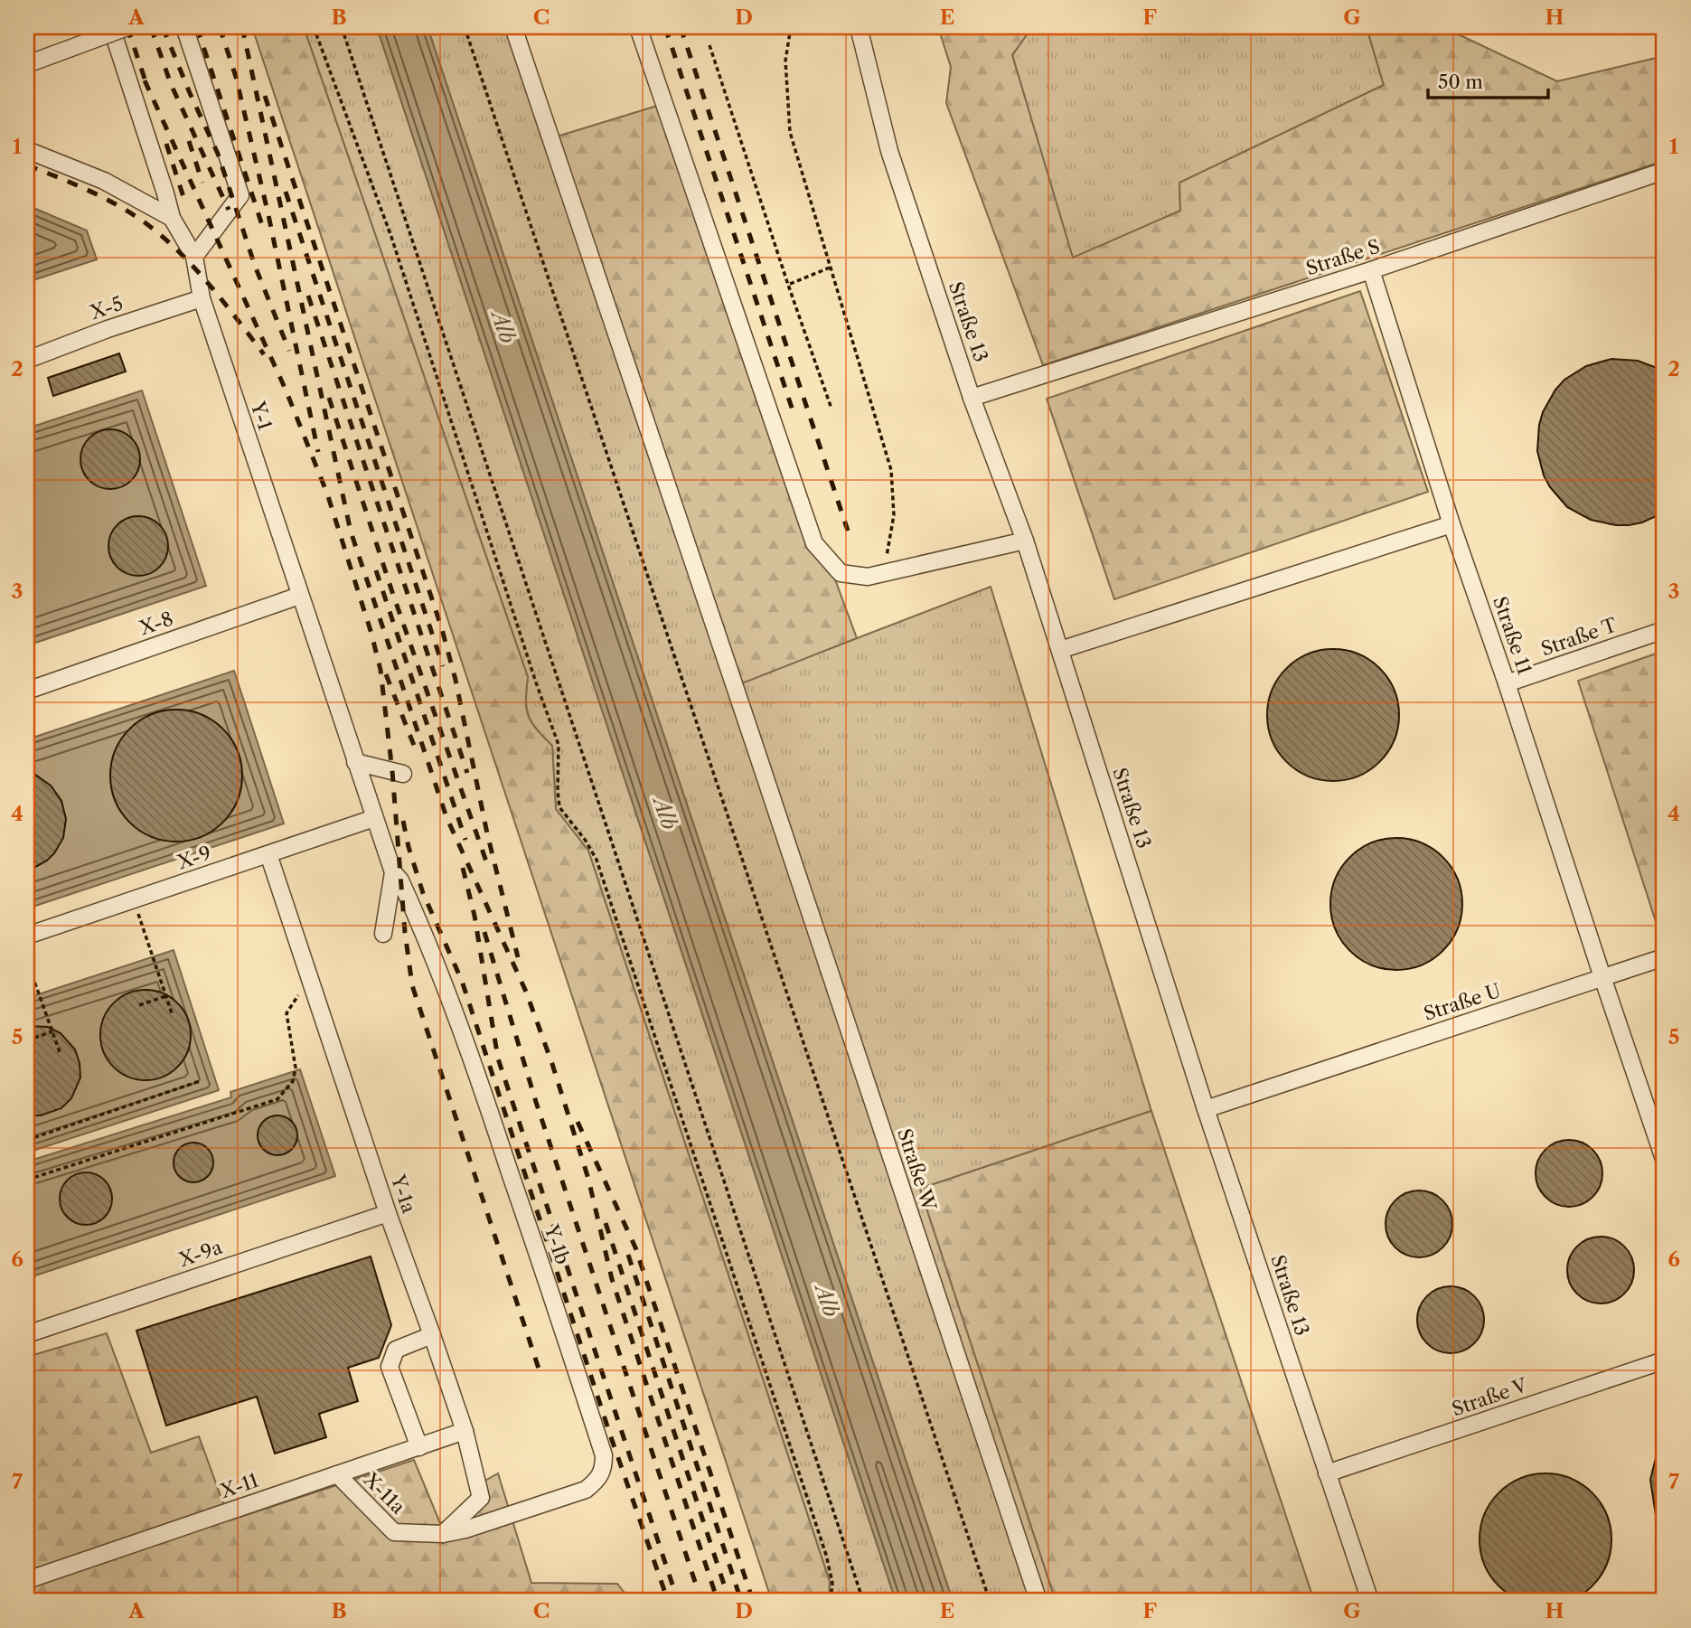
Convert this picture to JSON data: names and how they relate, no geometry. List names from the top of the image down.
{
  "streets": {
    "street": [
      "Straße S",
      "X-5",
      "Straße 13",
      "Y-1",
      "X-8",
      "Straße 11",
      "Straße T",
      "X-9",
      "Straße U",
      "Straße W",
      "Y-1a",
      "Y-1b",
      "X-9a",
      "Straße V",
      "X-11",
      "X-11a"
    ]
  },
  "crossings": [
    ["Straße S", "Straße 13"],
    ["Straße S", "Straße 11"],
    ["X-5", "Y-1"],
    ["Straße 13", "Straße U"],
    ["Straße 13", "Straße V"],
    ["Y-1", "X-8"],
    ["Y-1", "X-9"],
    ["Y-1", "Y-1b"],
    ["Straße 11", "Straße T"],
    ["Straße 11", "Straße U"],
    ["X-9", "Y-1a"],
    ["X-9", "Y-1b"],
    ["Y-1a", "Y-1b"],
    ["Y-1a", "X-9a"],
    ["Y-1a", "X-11"],
    ["Y-1a", "X-11a"],
    ["Y-1b", "X-11a"],
    ["X-11", "X-11a"]
  ],
  "water": ["Alb"],
  "scale_bar": "50 m",
  "grid": {
    "columns": [
      "A",
      "B",
      "C",
      "D",
      "E",
      "F",
      "G",
      "H"
    ],
    "rows": [
      "1",
      "2",
      "3",
      "4",
      "5",
      "6",
      "7"
    ]
  }
}
